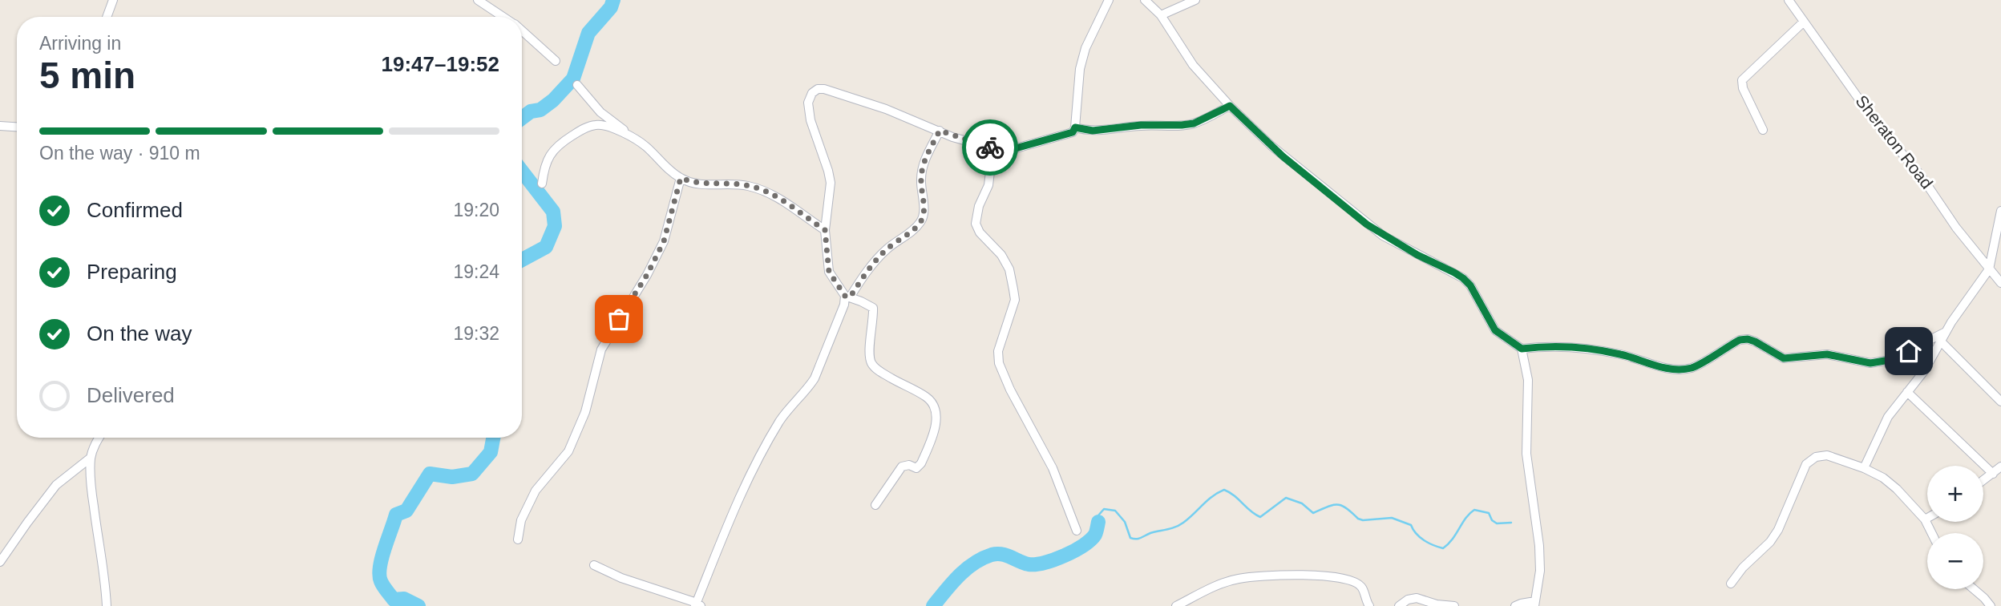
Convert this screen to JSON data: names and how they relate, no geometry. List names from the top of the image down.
{
  "streets": {
    "street": ["Sheraton Road"]
  },
  "page": {
    "heading": ["5 min", "Arriving in", "19:47–19:52"],
    "bar": "On the way · 910 m",
    "list": [
      ["Confirmed", "19:20"],
      ["Preparing", "19:24"],
      ["On the way", "19:32"],
      "Delivered"
    ],
    "map_buttons": ["+", "−"]
  }
}
